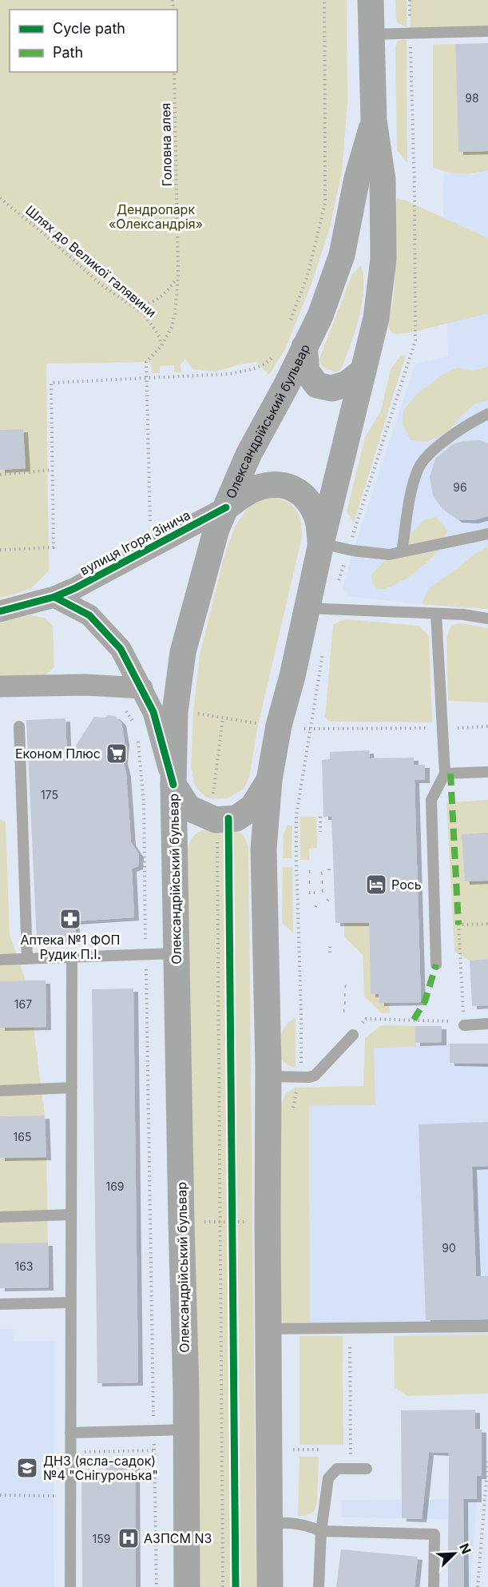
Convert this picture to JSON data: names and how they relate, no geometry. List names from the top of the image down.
{
  "streets": {
    "main road": ["Олександрійський бульвар"],
    "street": ["вулиця Ігоря Зінича"],
    "path": ["Головна алея", "Шлях до Великої галявини"]
  },
  "crossings": [
    ["Головна алея", "Шлях до Великої галявини"],
    ["Олександрійський бульвар", "вулиця Ігоря Зінича"]
  ],
  "parks": ["Дендропарк «Олександрія»"],
  "places": {
    "supermarket": ["Економ Плюс"],
    "hotel": ["Рось"],
    "pharmacy": ["Аптека №1 ФОП Рудик П.І."],
    "school or university": ["ДНЗ (ясла-садок) №4 \"Снігуронька\""],
    "hospital": ["АЗПСМ N3"]
  },
  "house_numbers": [
    "98",
    "96",
    "175",
    "167",
    "165",
    "169",
    "90",
    "163",
    "159"
  ],
  "legend": ["Cycle path", "Path"],
  "north": "top right"
}
